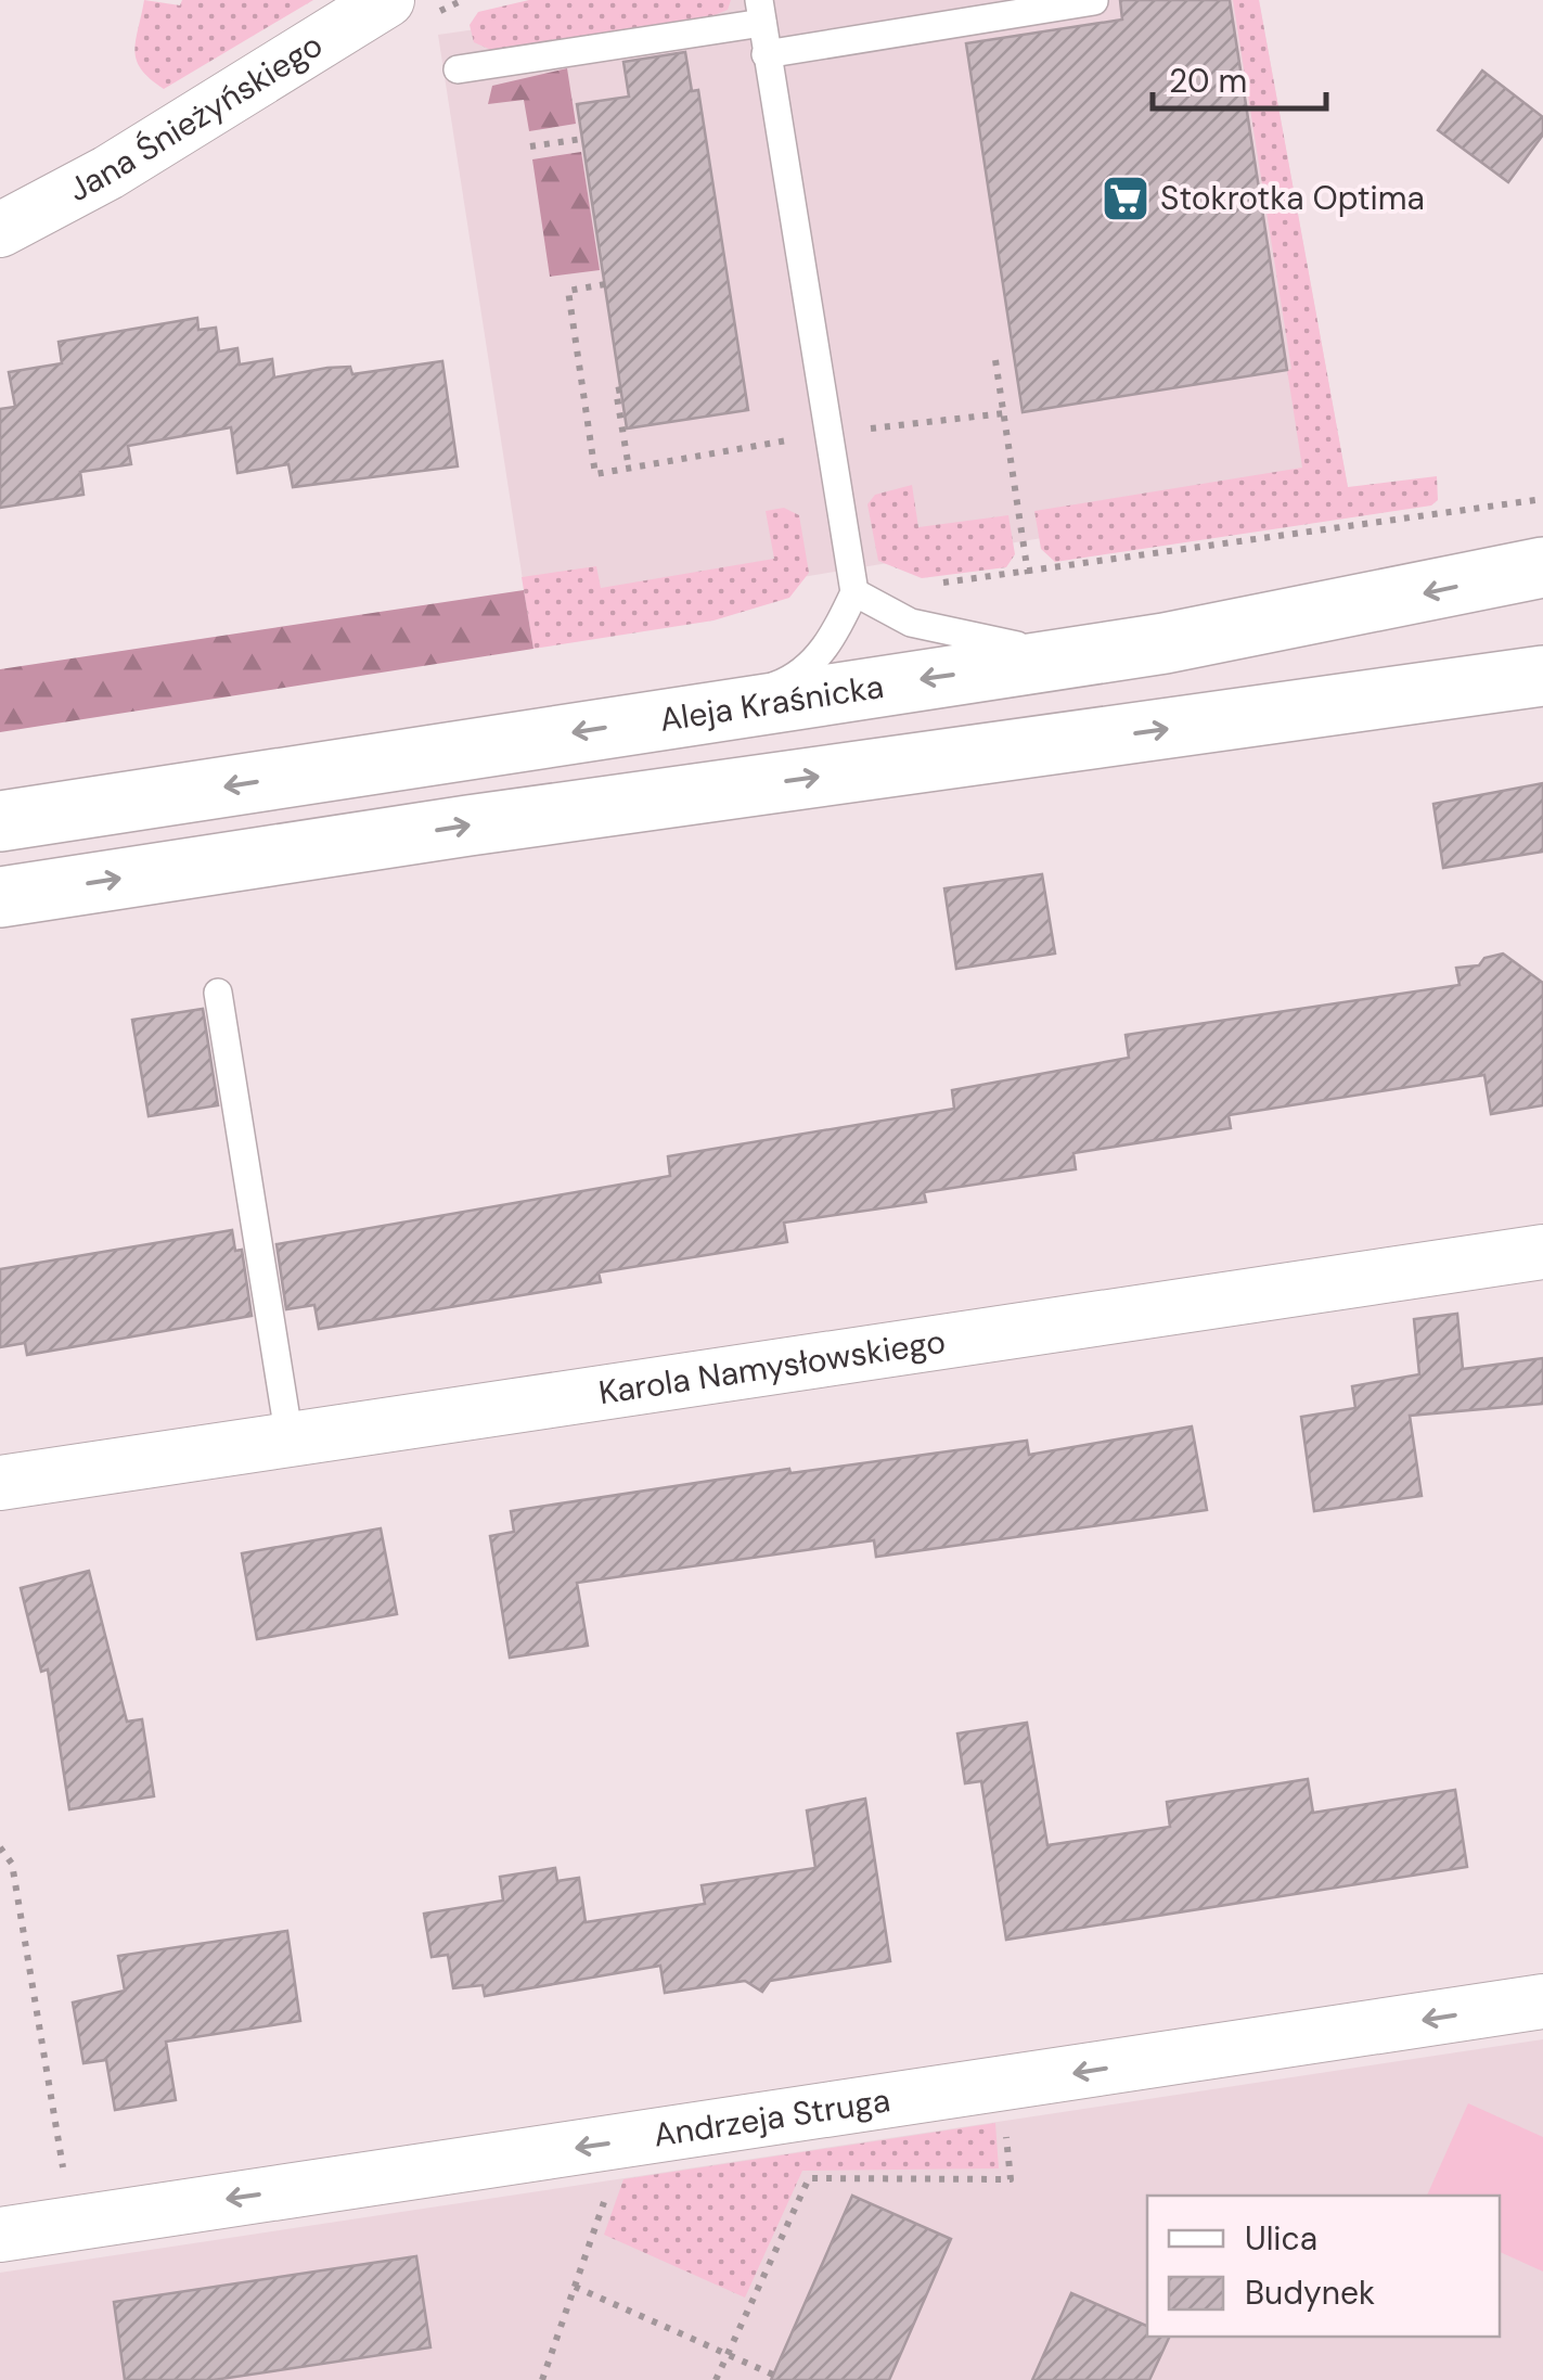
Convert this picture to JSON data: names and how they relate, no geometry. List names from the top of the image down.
{
  "streets": {
    "main road": ["Aleja Kraśnicka"],
    "street": ["Jana Śnieżyńskiego", "Karola Namysłowskiego", "Andrzeja Struga"]
  },
  "one_way": ["Andrzeja Struga"],
  "places": {
    "supermarket": ["Stokrotka Optima"]
  },
  "legend": ["Ulica", "Budynek"],
  "scale_bar": "20 m"
}
